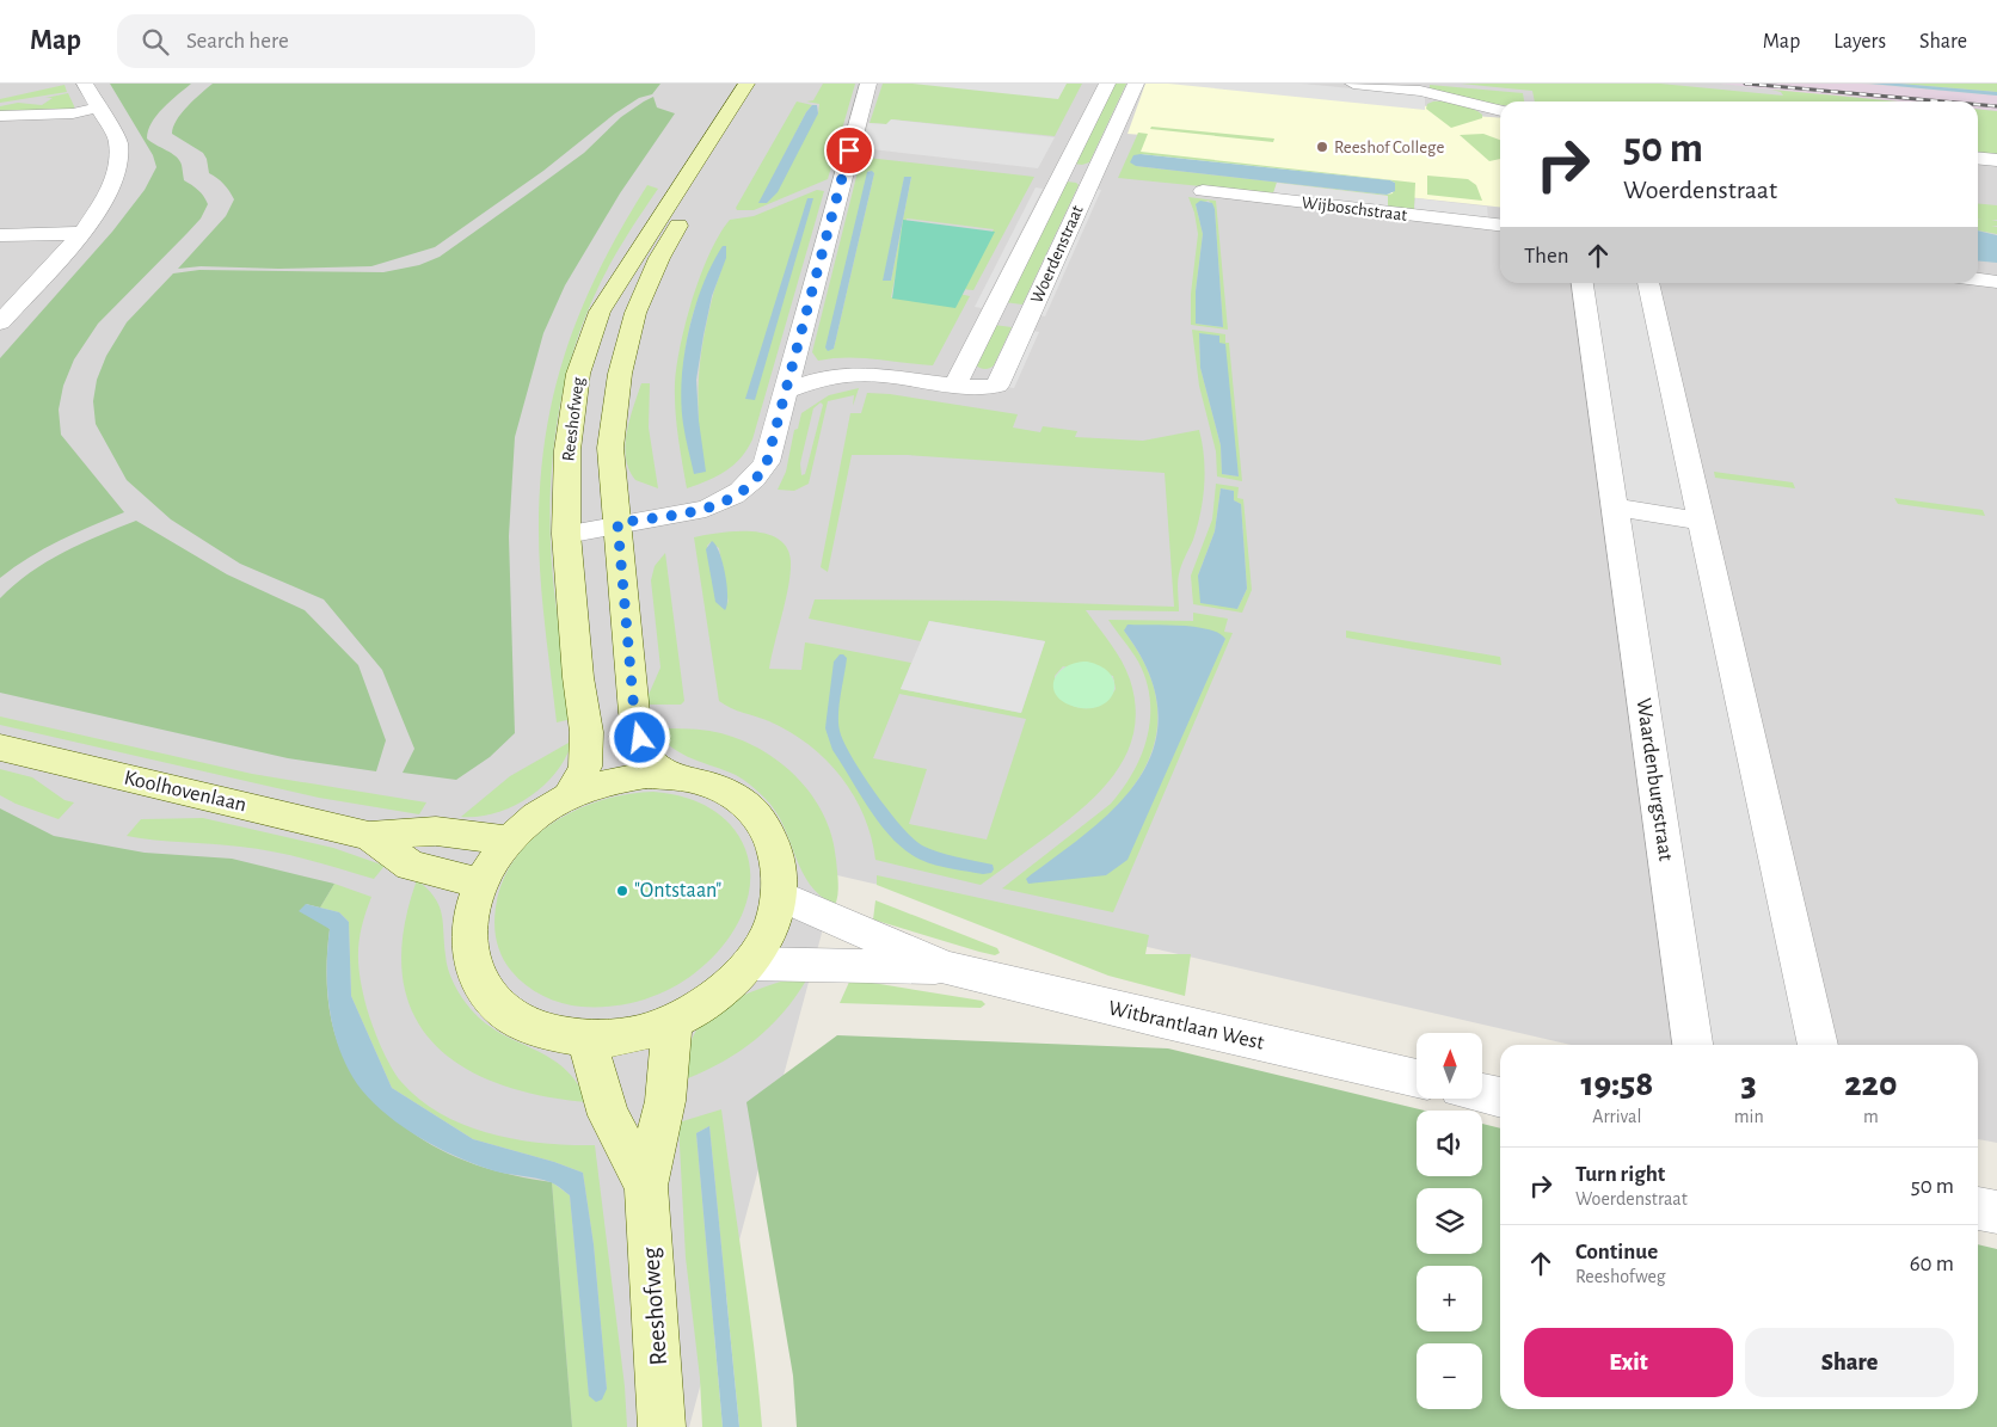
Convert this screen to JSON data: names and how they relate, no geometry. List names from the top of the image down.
{
  "streets": {
    "street": [
      "Wijboschstraat",
      "Woerdenstraat",
      "Reeshofweg",
      "Waardenburgstraat",
      "Koolhovenlaan",
      "Witbrantlaan West"
    ]
  },
  "places": ["Reeshof College", "\"Ontstaan\""],
  "north": "top",
  "page": {
    "header": "Map",
    "search": "Search here",
    "nav": ["Map", "Layers", "Share"],
    "turn": ["50 m", "Woerdenstraat"],
    "then": "Then",
    "map_buttons": ["+", "−"],
    "eta": [
      "19:58",
      "Arrival",
      "3",
      "min",
      "220",
      "m"
    ],
    "list": [
      {
        "name": "Turn right",
        "note": "Woerdenstraat",
        "value": "50 m"
      },
      {
        "name": "Continue",
        "note": "Reeshofweg",
        "value": "60 m"
      }
    ],
    "buttons": ["Exit", "Share"]
  }
}
